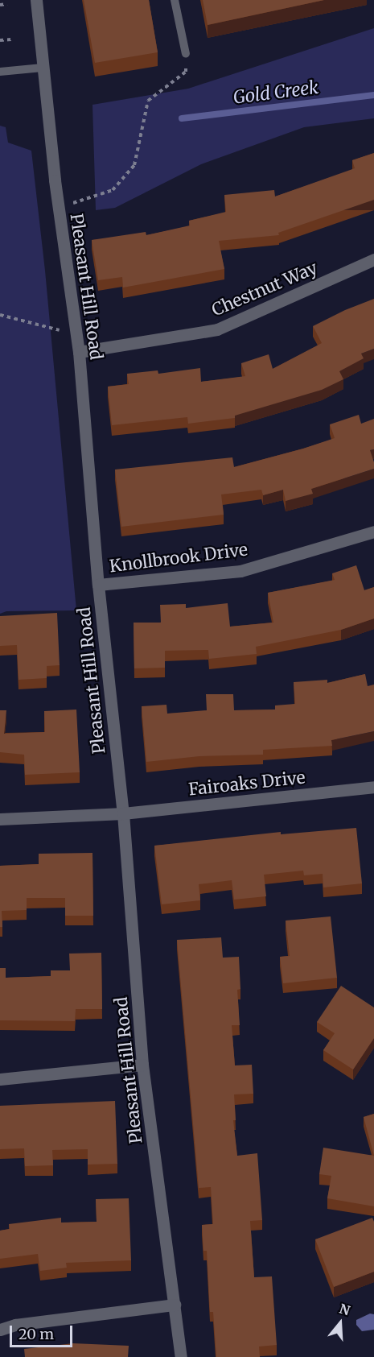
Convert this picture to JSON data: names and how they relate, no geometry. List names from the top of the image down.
{
  "streets": {
    "street": [
      "Pleasant Hill Road",
      "Chestnut Way",
      "Knollbrook Drive",
      "Fairoaks Drive"
    ]
  },
  "crossings": [
    ["Pleasant Hill Road", "Chestnut Way"],
    ["Pleasant Hill Road", "Knollbrook Drive"],
    ["Pleasant Hill Road", "Fairoaks Drive"]
  ],
  "water": ["Gold Creek"],
  "scale_bar": "20 m",
  "north": "top"
}
